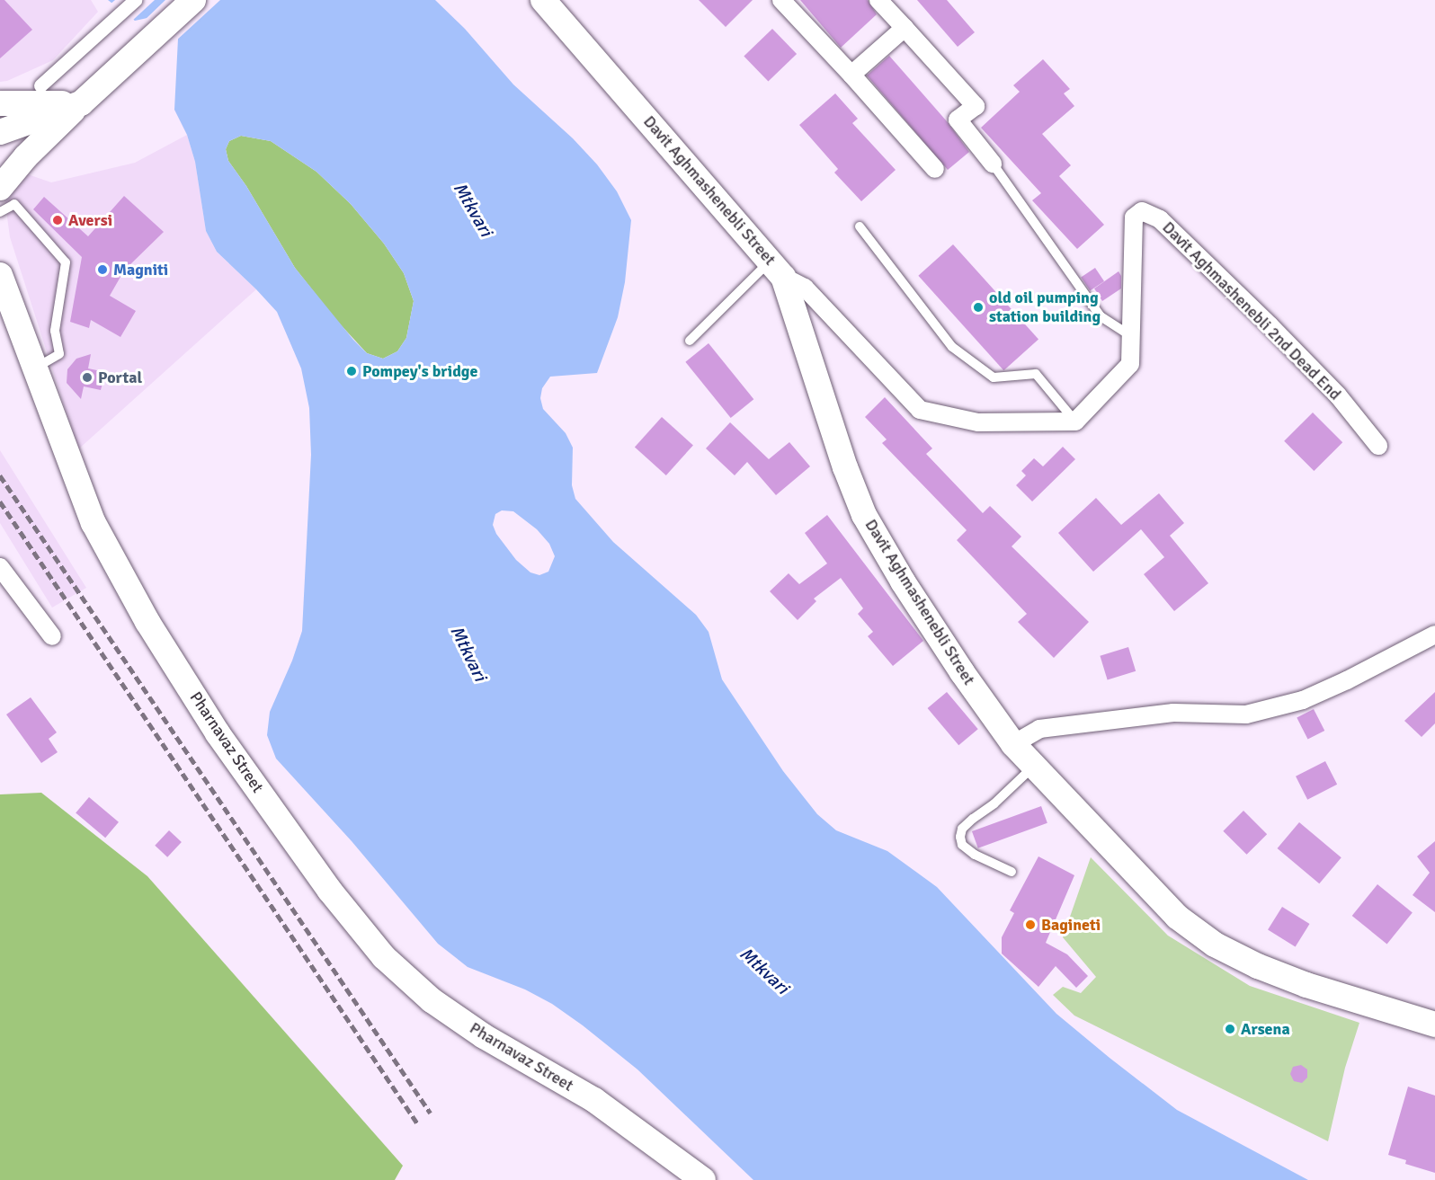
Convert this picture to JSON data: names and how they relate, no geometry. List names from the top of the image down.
{
  "streets": {
    "main road": ["Davit Aghmashenebli Street", "Pharnavaz Street"],
    "street": ["Davit Aghmashenebli 2nd Dead End"]
  },
  "water": ["Mtkvari"],
  "places": [
    "Aversi",
    "Magniti",
    "old oil pumping station building",
    "Pompey's bridge",
    "Portal",
    "Bagineti",
    "Arsena"
  ]
}
